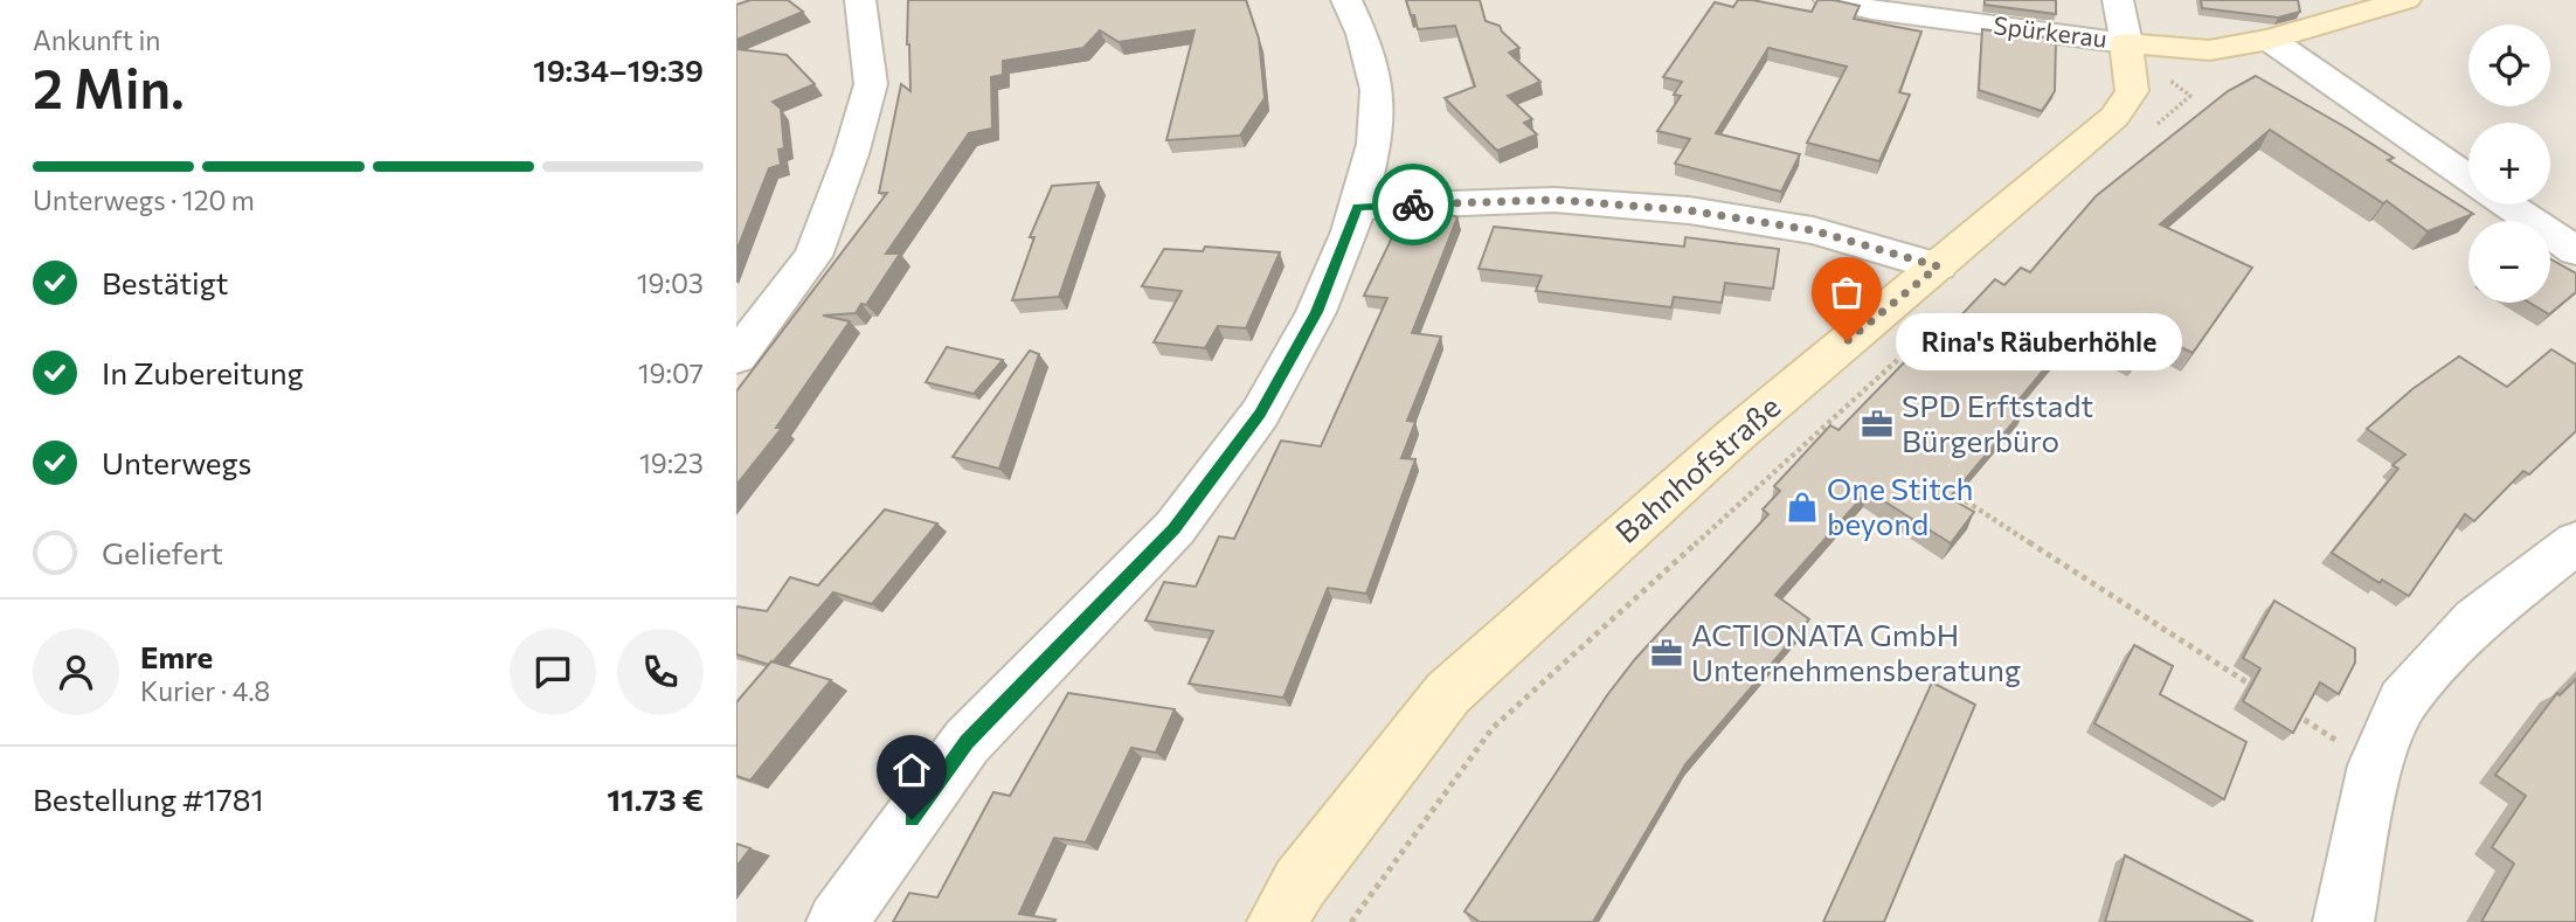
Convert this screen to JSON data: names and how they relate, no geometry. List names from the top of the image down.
{
  "streets": {
    "street": ["Spürkerau", "Bahnhofstraße"]
  },
  "crossings": [
    ["Spürkerau", "Bahnhofstraße"]
  ],
  "places": {
    "other": ["Rina's Räuberhöhle"],
    "office": ["SPD Erftstadt Bürgerbüro", "ACTIONATA GmbH Unternehmensberatung"],
    "shop": ["One Stitch beyond"]
  },
  "page": {
    "heading": ["2 Min.", "Ankunft in", "19:34–19:39"],
    "panel": [
      "Emre",
      "Kurier · 4.8",
      "Bestellung #1781",
      "11.73 €"
    ],
    "map_buttons": ["+", "−"],
    "bar": "Unterwegs · 120 m",
    "list": [
      ["Bestätigt", "19:03"],
      ["In Zubereitung", "19:07"],
      ["Unterwegs", "19:23"],
      "Geliefert"
    ],
    "bubble": "Rina's Räuberhöhle"
  }
}
